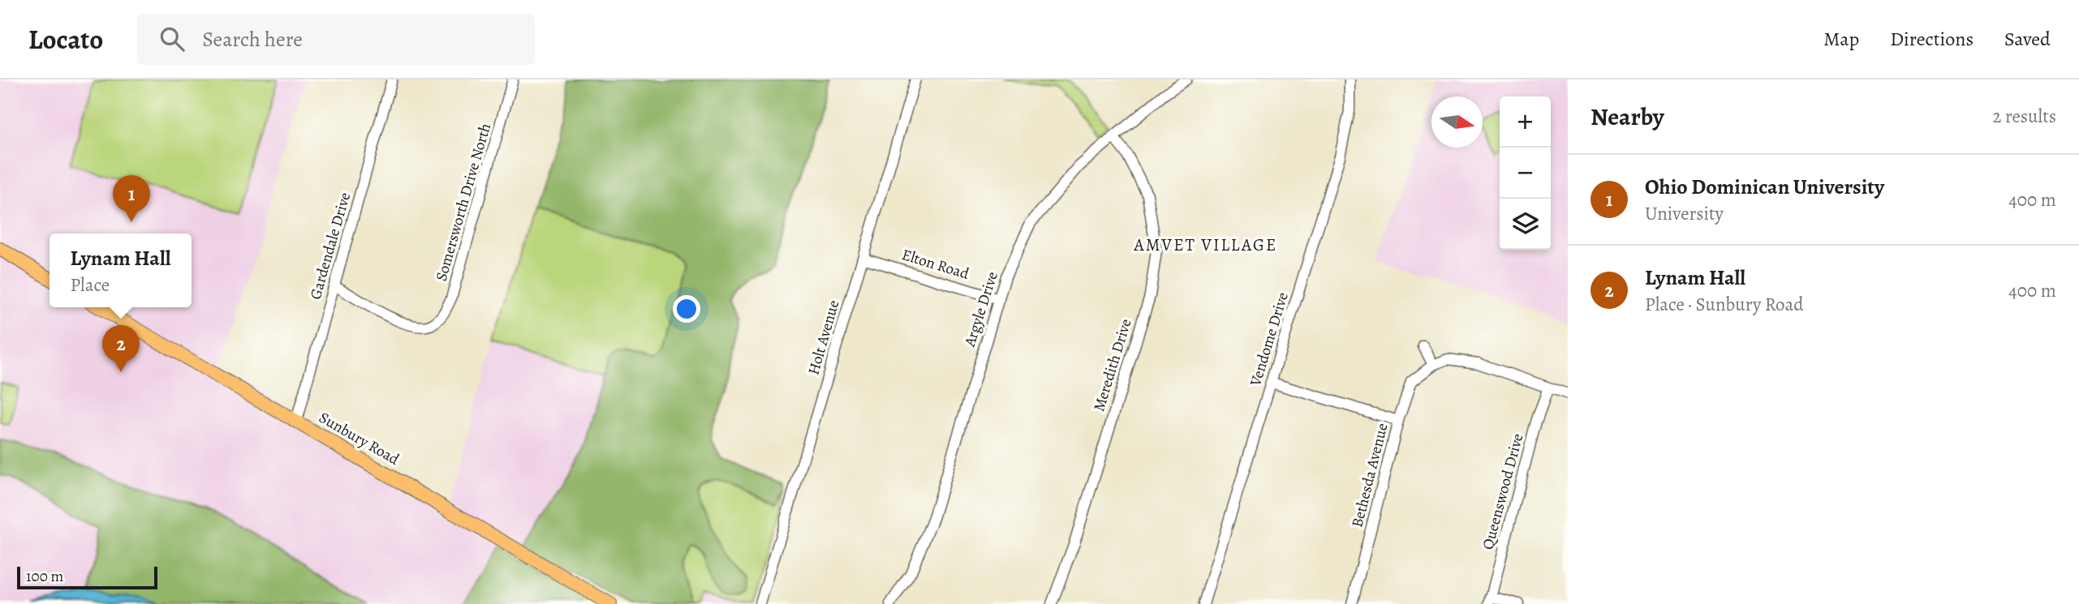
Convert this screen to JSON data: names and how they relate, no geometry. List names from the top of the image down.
{
  "streets": {
    "main road": ["Sunbury Road"],
    "street": [
      "Somersworth Drive North",
      "Gardendale Drive",
      "Elton Road",
      "Argyle Drive",
      "Holt Avenue",
      "Vendome Drive",
      "Meredith Drive",
      "Bethesda Avenue",
      "Queenswood Drive"
    ]
  },
  "crossings": [
    ["Somersworth Drive North", "Gardendale Drive"],
    ["Gardendale Drive", "Sunbury Road"],
    ["Elton Road", "Argyle Drive"],
    ["Elton Road", "Holt Avenue"],
    ["Argyle Drive", "Meredith Drive"]
  ],
  "districts": ["AMVET VILLAGE"],
  "scale_bar": "100 m",
  "north": "right",
  "page": {
    "header": "Locato",
    "search": "Search here",
    "nav": ["Map", "Directions", "Saved"],
    "heading": ["Nearby", "2 results"],
    "map_buttons": ["+", "−"],
    "list": [
      {
        "mark": "1",
        "name": "Ohio Dominican University",
        "note": "University",
        "value": "400 m"
      },
      {
        "mark": "2",
        "name": "Lynam Hall",
        "note": "Place · Sunbury Road",
        "value": "400 m"
      }
    ],
    "pins": ["1", "2"],
    "popup": ["Lynam Hall", "Place"],
    "scale": "100 m"
  }
}
